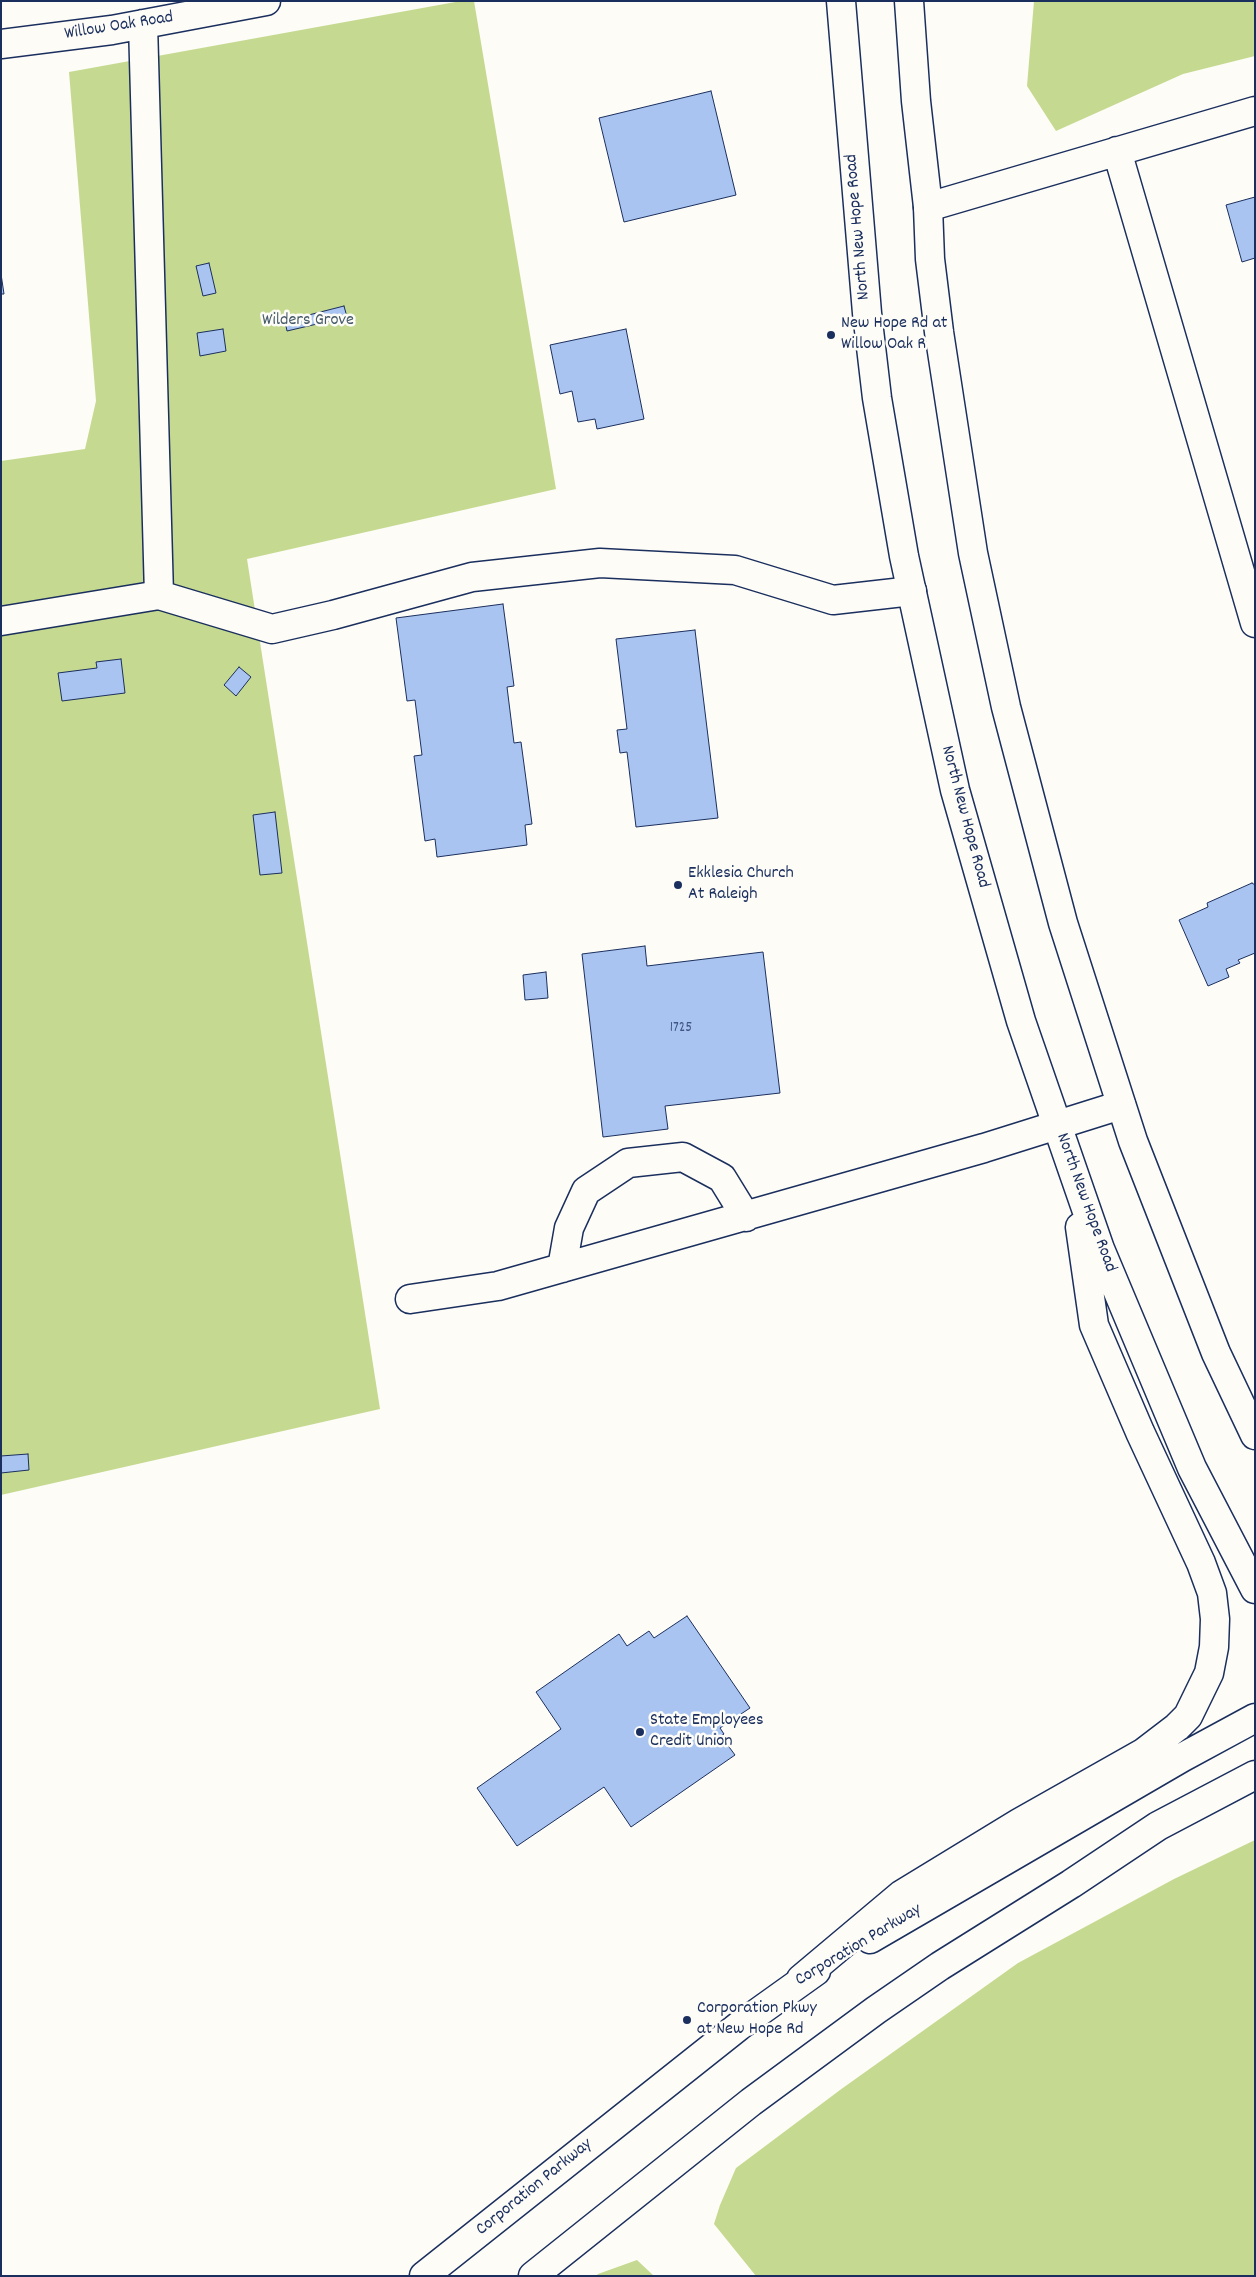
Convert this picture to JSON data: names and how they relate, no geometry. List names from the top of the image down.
{
  "streets": {
    "main road": ["Willow Oak Road", "North New Hope Road", "Corporation Parkway"]
  },
  "parks": ["Wilders Grove"],
  "places": [
    "New Hope Rd at Willow Oak R",
    "Ekklesia Church At Raleigh",
    "State Employees Credit Union",
    "Corporation Pkwy at New Hope Rd"
  ],
  "house_numbers": ["1725"]
}
